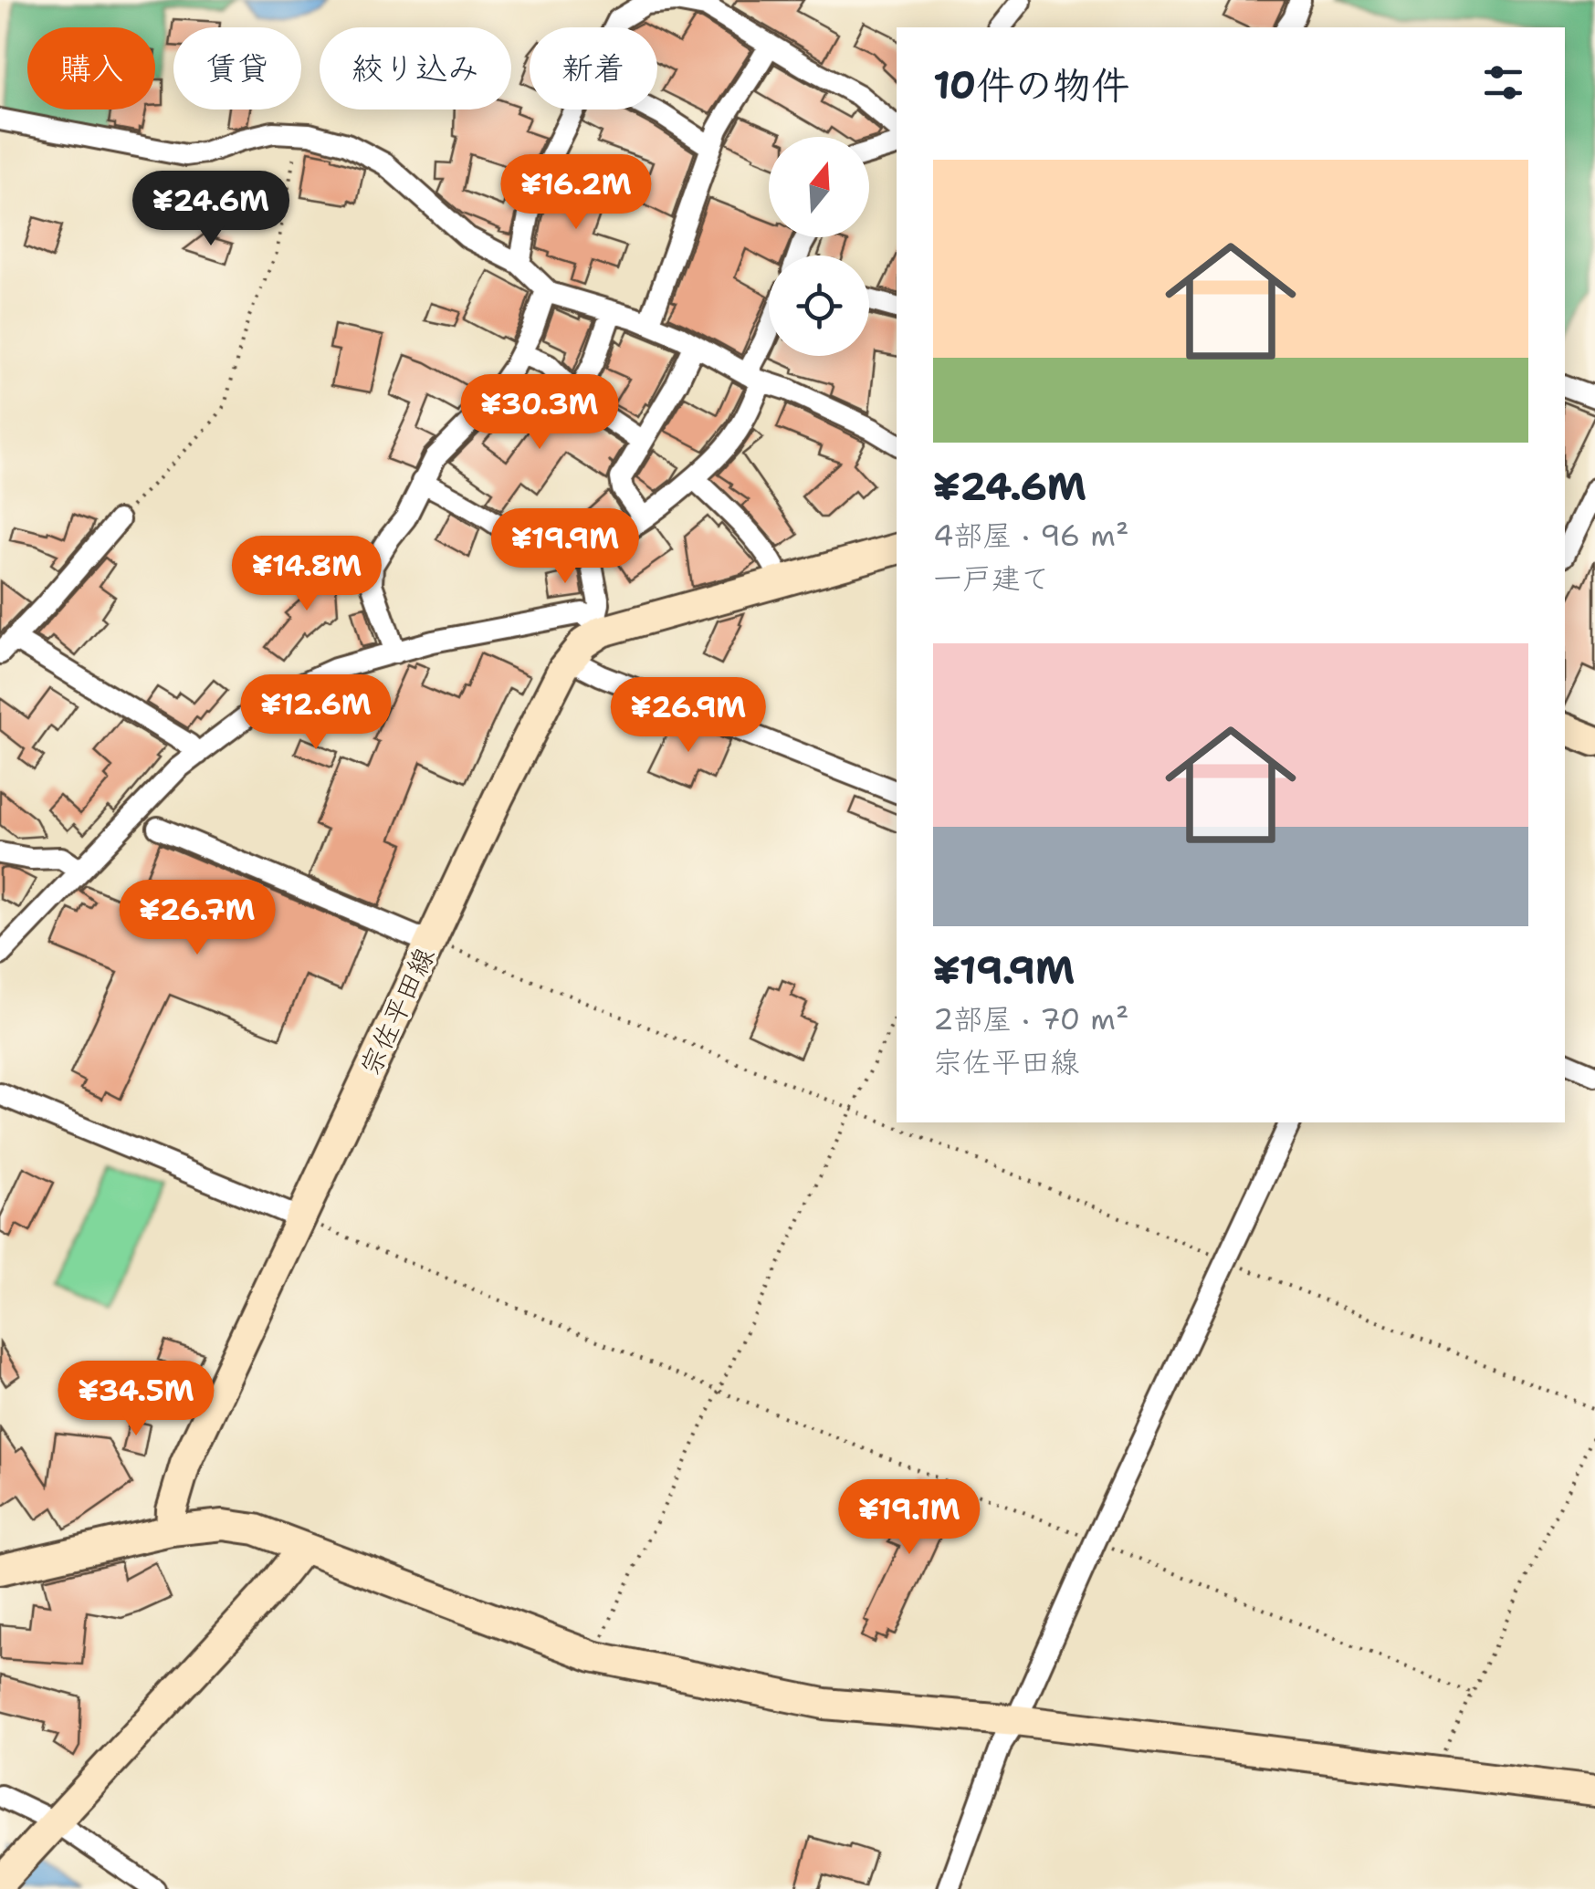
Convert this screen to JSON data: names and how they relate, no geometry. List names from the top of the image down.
{
  "streets": {
    "street": ["宗佐平田線"]
  },
  "north": "top",
  "page": {
    "chip": [
      "購入",
      "賃貸",
      "絞り込み",
      "新着"
    ],
    "heading": "10件の物件",
    "list": [
      {
        "name": "¥24.6M",
        "note": "4部屋 · 96 m² · 一戸建て"
      },
      {
        "name": "¥19.9M",
        "note": "2部屋 · 70 m² · 宗佐平田線"
      }
    ],
    "price": [
      "¥16.2M",
      "¥24.6M",
      "¥30.3M",
      "¥19.9M",
      "¥14.8M",
      "¥12.6M",
      "¥26.9M",
      "¥26.7M",
      "¥34.5M",
      "¥19.1M"
    ]
  }
}
